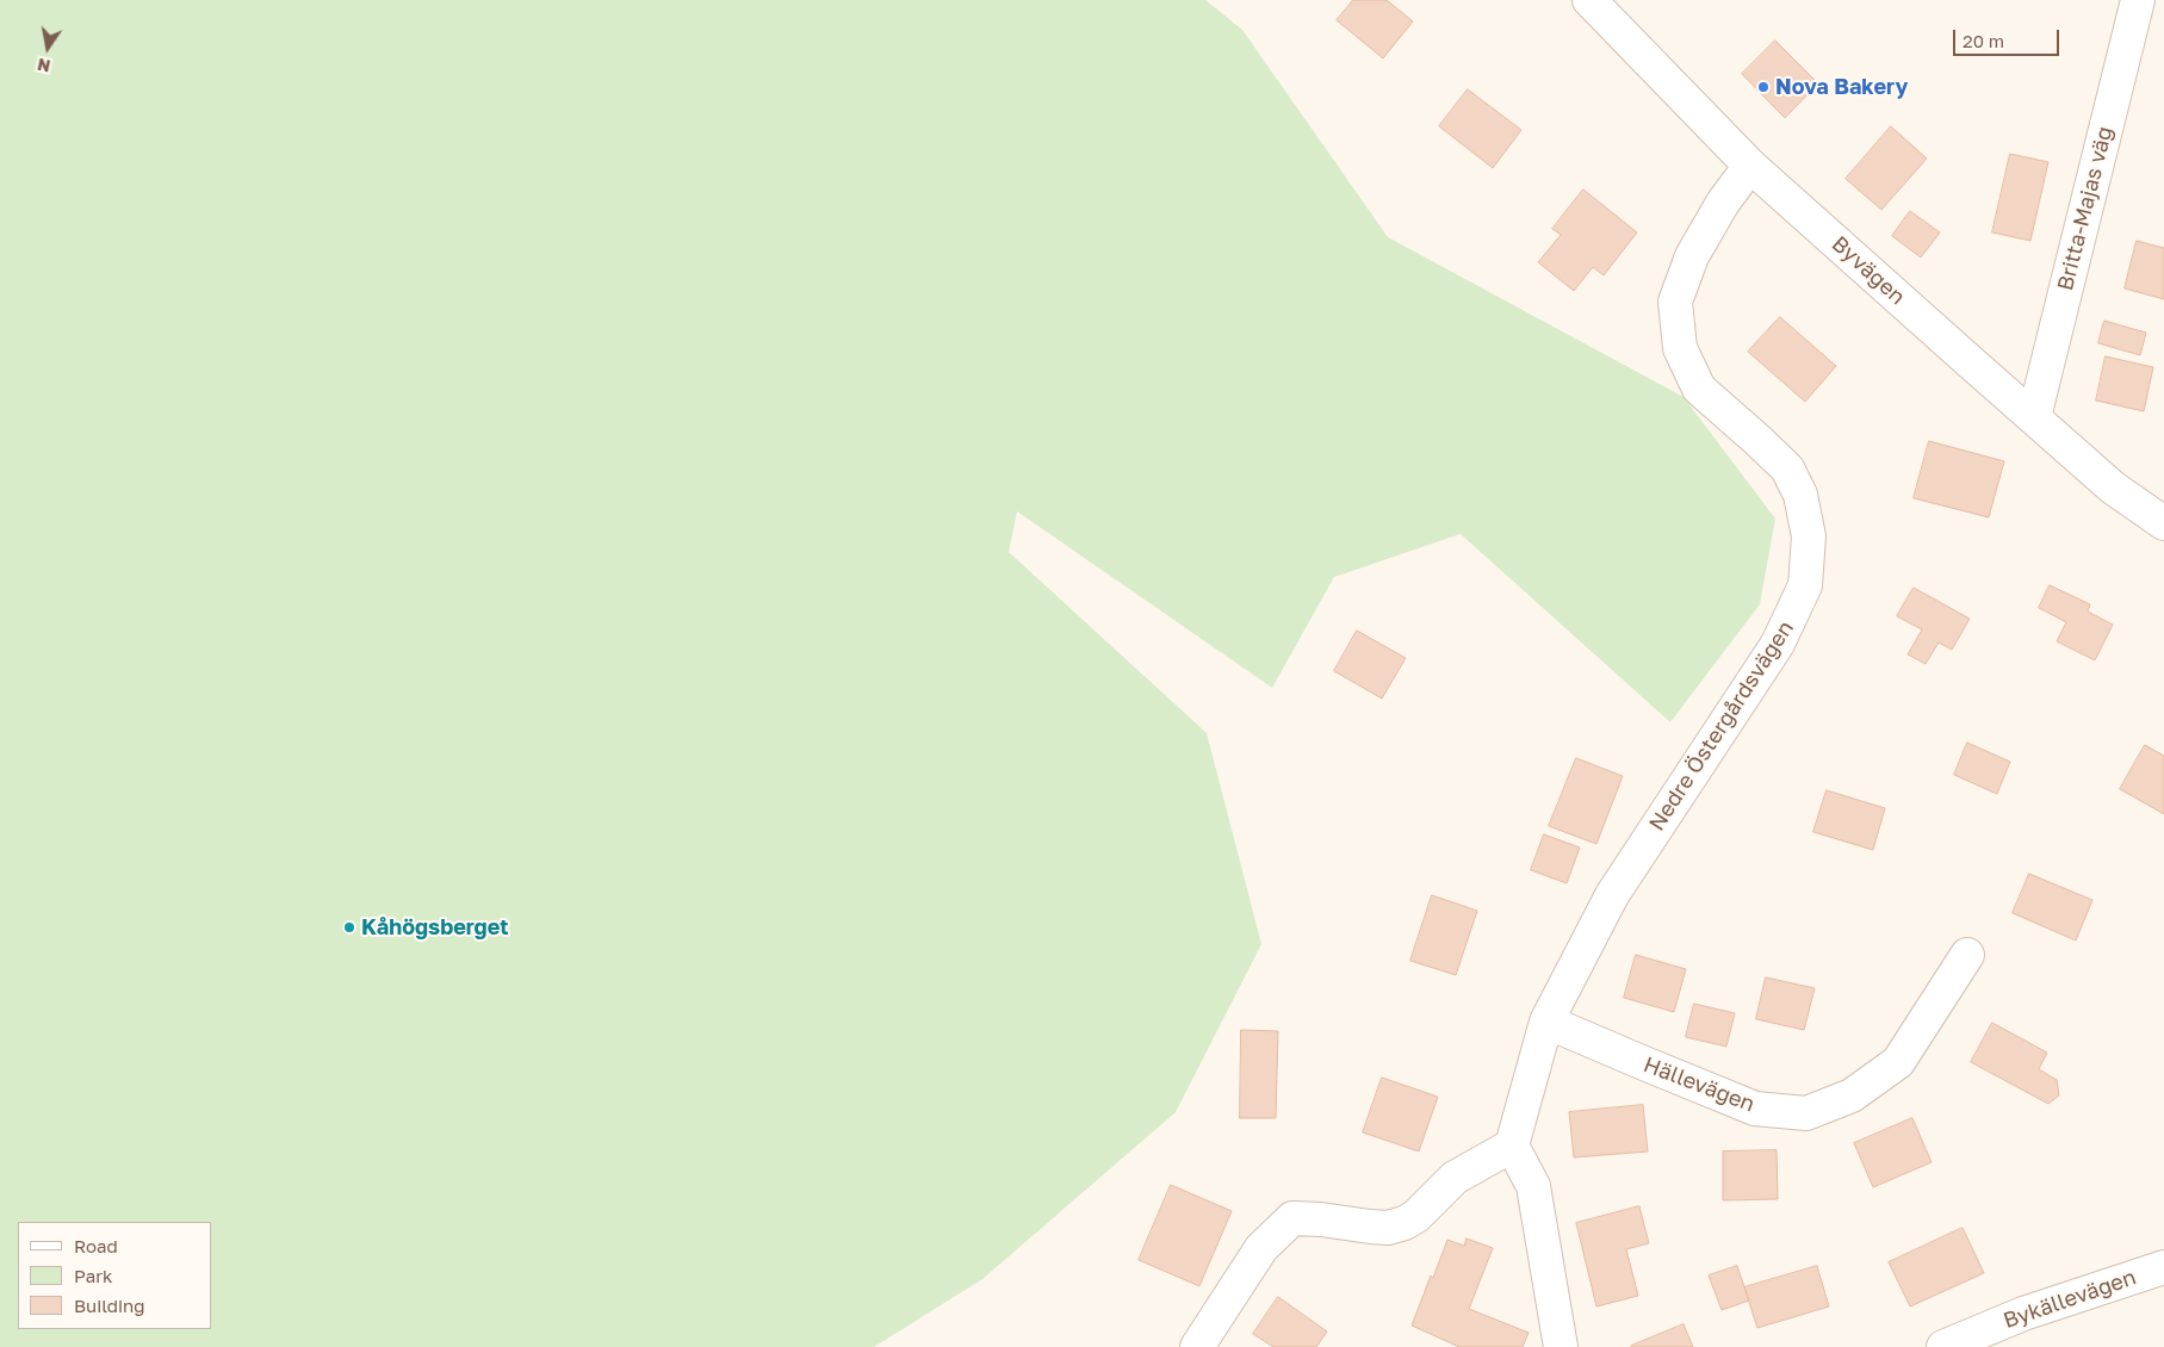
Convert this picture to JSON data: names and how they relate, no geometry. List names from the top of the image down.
{
  "streets": {
    "street": [
      "Britta-Majas väg",
      "Byvägen",
      "Nedre Östergårdsvägen",
      "Hällevägen",
      "Bykällevägen"
    ]
  },
  "crossings": [
    ["Britta-Majas väg", "Byvägen"],
    ["Byvägen", "Nedre Östergårdsvägen"],
    ["Nedre Östergårdsvägen", "Hällevägen"]
  ],
  "places": ["Nova Bakery", "Kåhögsberget"],
  "legend": ["Road", "Park", "Building"],
  "scale_bar": "20 m",
  "north": "bottom"
}
